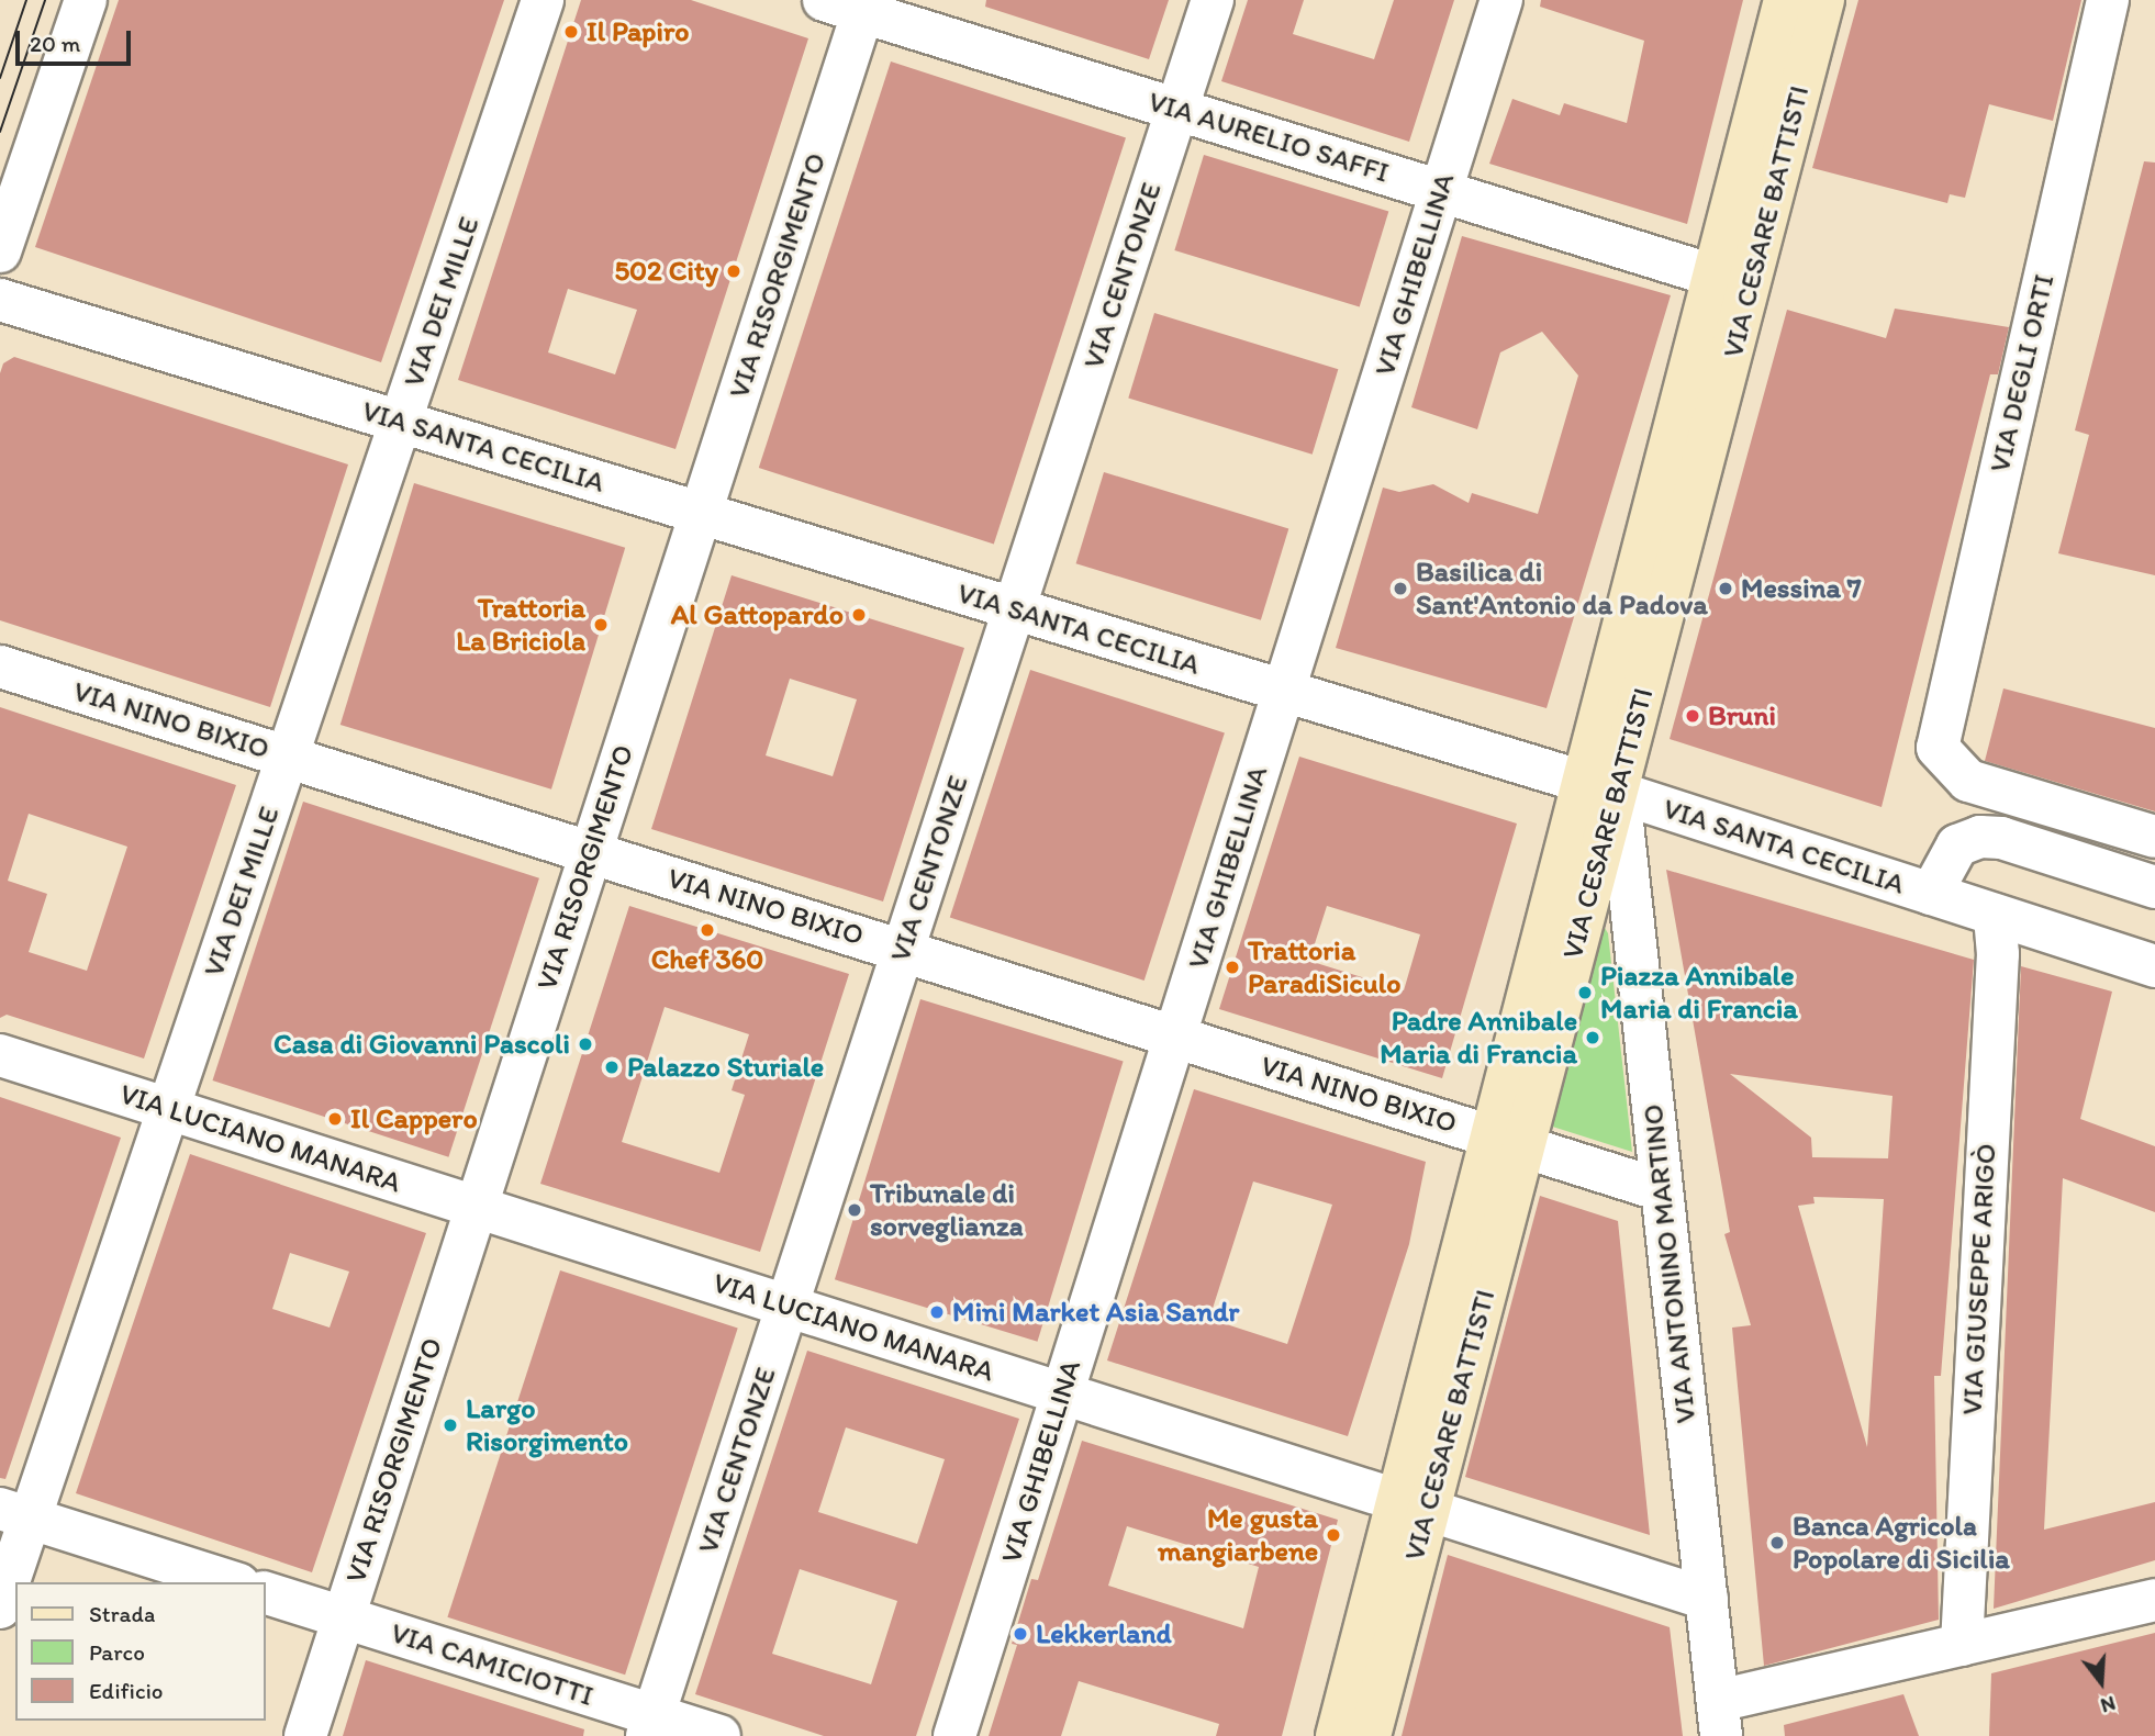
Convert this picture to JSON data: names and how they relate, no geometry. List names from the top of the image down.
{
  "streets": {
    "main road": ["VIA CESARE BATTISTI"],
    "street": [
      "VIA AURELIO SAFFI",
      "VIA GHIBELLINA",
      "VIA RISORGIMENTO",
      "VIA CENTONZE",
      "VIA DEI MILLE",
      "VIA DEGLI ORTI",
      "VIA SANTA CECILIA",
      "VIA NINO BIXIO",
      "VIA LUCIANO MANARA",
      "VIA ANTONINO MARTINO",
      "VIA GIUSEPPE ARIGÒ",
      "VIA CAMICIOTTI"
    ]
  },
  "crossings": [
    ["VIA AURELIO SAFFI", "VIA CESARE BATTISTI"],
    ["VIA AURELIO SAFFI", "VIA GHIBELLINA"],
    ["VIA AURELIO SAFFI", "VIA RISORGIMENTO"],
    ["VIA AURELIO SAFFI", "VIA CENTONZE"],
    ["VIA CESARE BATTISTI", "VIA SANTA CECILIA"],
    ["VIA CESARE BATTISTI", "VIA NINO BIXIO"],
    ["VIA CESARE BATTISTI", "VIA LUCIANO MANARA"],
    ["VIA CESARE BATTISTI", "VIA ANTONINO MARTINO"],
    ["VIA GHIBELLINA", "VIA SANTA CECILIA"],
    ["VIA GHIBELLINA", "VIA NINO BIXIO"],
    ["VIA GHIBELLINA", "VIA LUCIANO MANARA"],
    ["VIA RISORGIMENTO", "VIA SANTA CECILIA"],
    ["VIA RISORGIMENTO", "VIA NINO BIXIO"],
    ["VIA RISORGIMENTO", "VIA LUCIANO MANARA"],
    ["VIA RISORGIMENTO", "VIA CAMICIOTTI"],
    ["VIA CENTONZE", "VIA SANTA CECILIA"],
    ["VIA CENTONZE", "VIA NINO BIXIO"],
    ["VIA CENTONZE", "VIA LUCIANO MANARA"],
    ["VIA CENTONZE", "VIA CAMICIOTTI"],
    ["VIA DEI MILLE", "VIA SANTA CECILIA"],
    ["VIA DEI MILLE", "VIA NINO BIXIO"],
    ["VIA DEI MILLE", "VIA LUCIANO MANARA"],
    ["VIA SANTA CECILIA", "VIA ANTONINO MARTINO"],
    ["VIA SANTA CECILIA", "VIA GIUSEPPE ARIGÒ"],
    ["VIA NINO BIXIO", "VIA ANTONINO MARTINO"],
    ["VIA LUCIANO MANARA", "VIA ANTONINO MARTINO"]
  ],
  "places": [
    "Il Papiro",
    "502 City",
    "Basilica di Sant'Antonio da Padova",
    "Messina 7",
    "Al Gattopardo",
    "Trattoria La Briciola",
    "Bruni",
    "Chef 360",
    "Trattoria ParadiSiculo",
    "Piazza Annibale Maria di Francia",
    "Padre Annibale Maria di Francia",
    "Casa di Giovanni Pascoli",
    "Palazzo Sturiale",
    "Il Cappero",
    "Tribunale di sorveglianza",
    "Mini Market Asia Sandr",
    "Largo Risorgimento",
    "Me gusta mangiarbene",
    "Banca Agricola Popolare di Sicilia",
    "Lekkerland"
  ],
  "legend": ["Strada", "Parco", "Edificio"],
  "scale_bar": "20 m",
  "north": "bottom"
}
